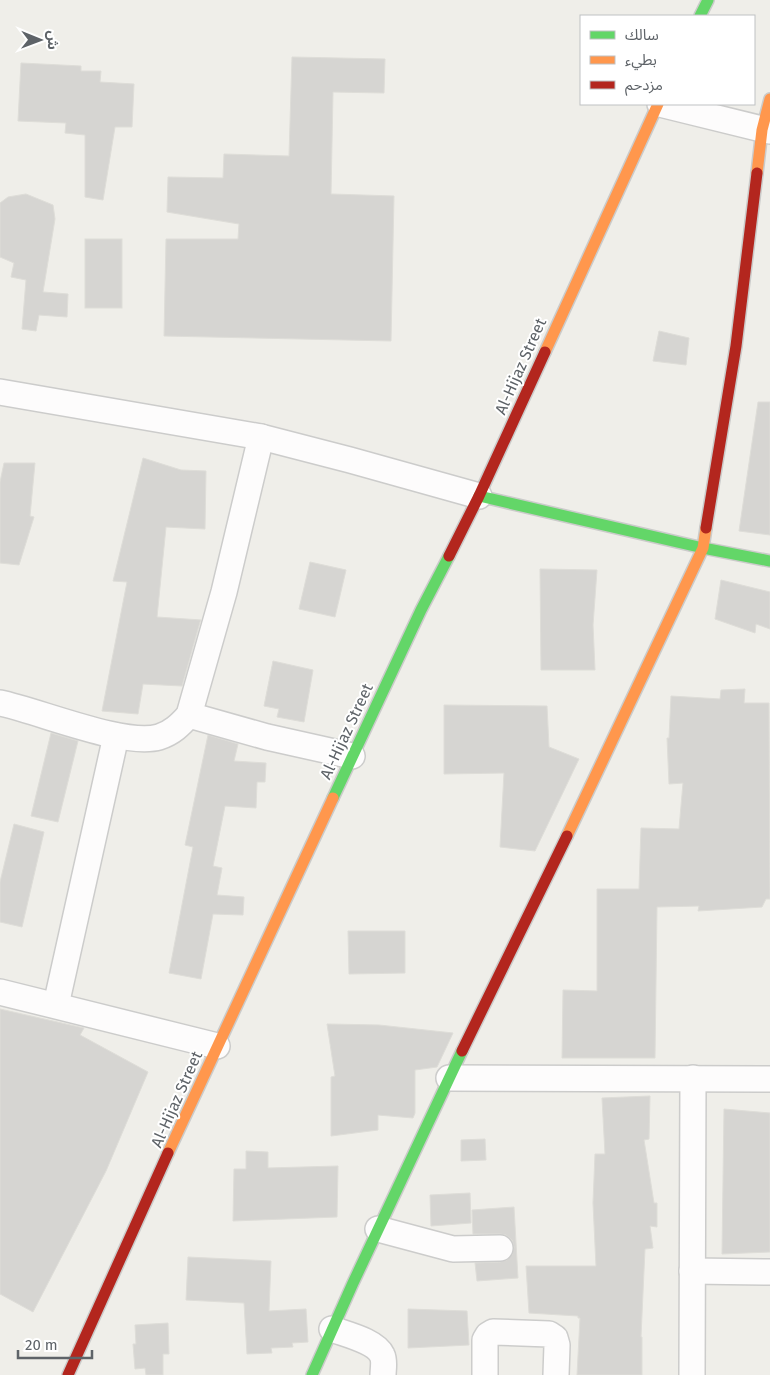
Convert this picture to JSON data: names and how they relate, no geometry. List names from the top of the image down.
{
  "streets": {
    "street": ["Al-Hijaz Street"]
  },
  "legend": ["سالك", "بطيء", "مزدحم"],
  "scale_bar": "20 m",
  "north": "right"
}
